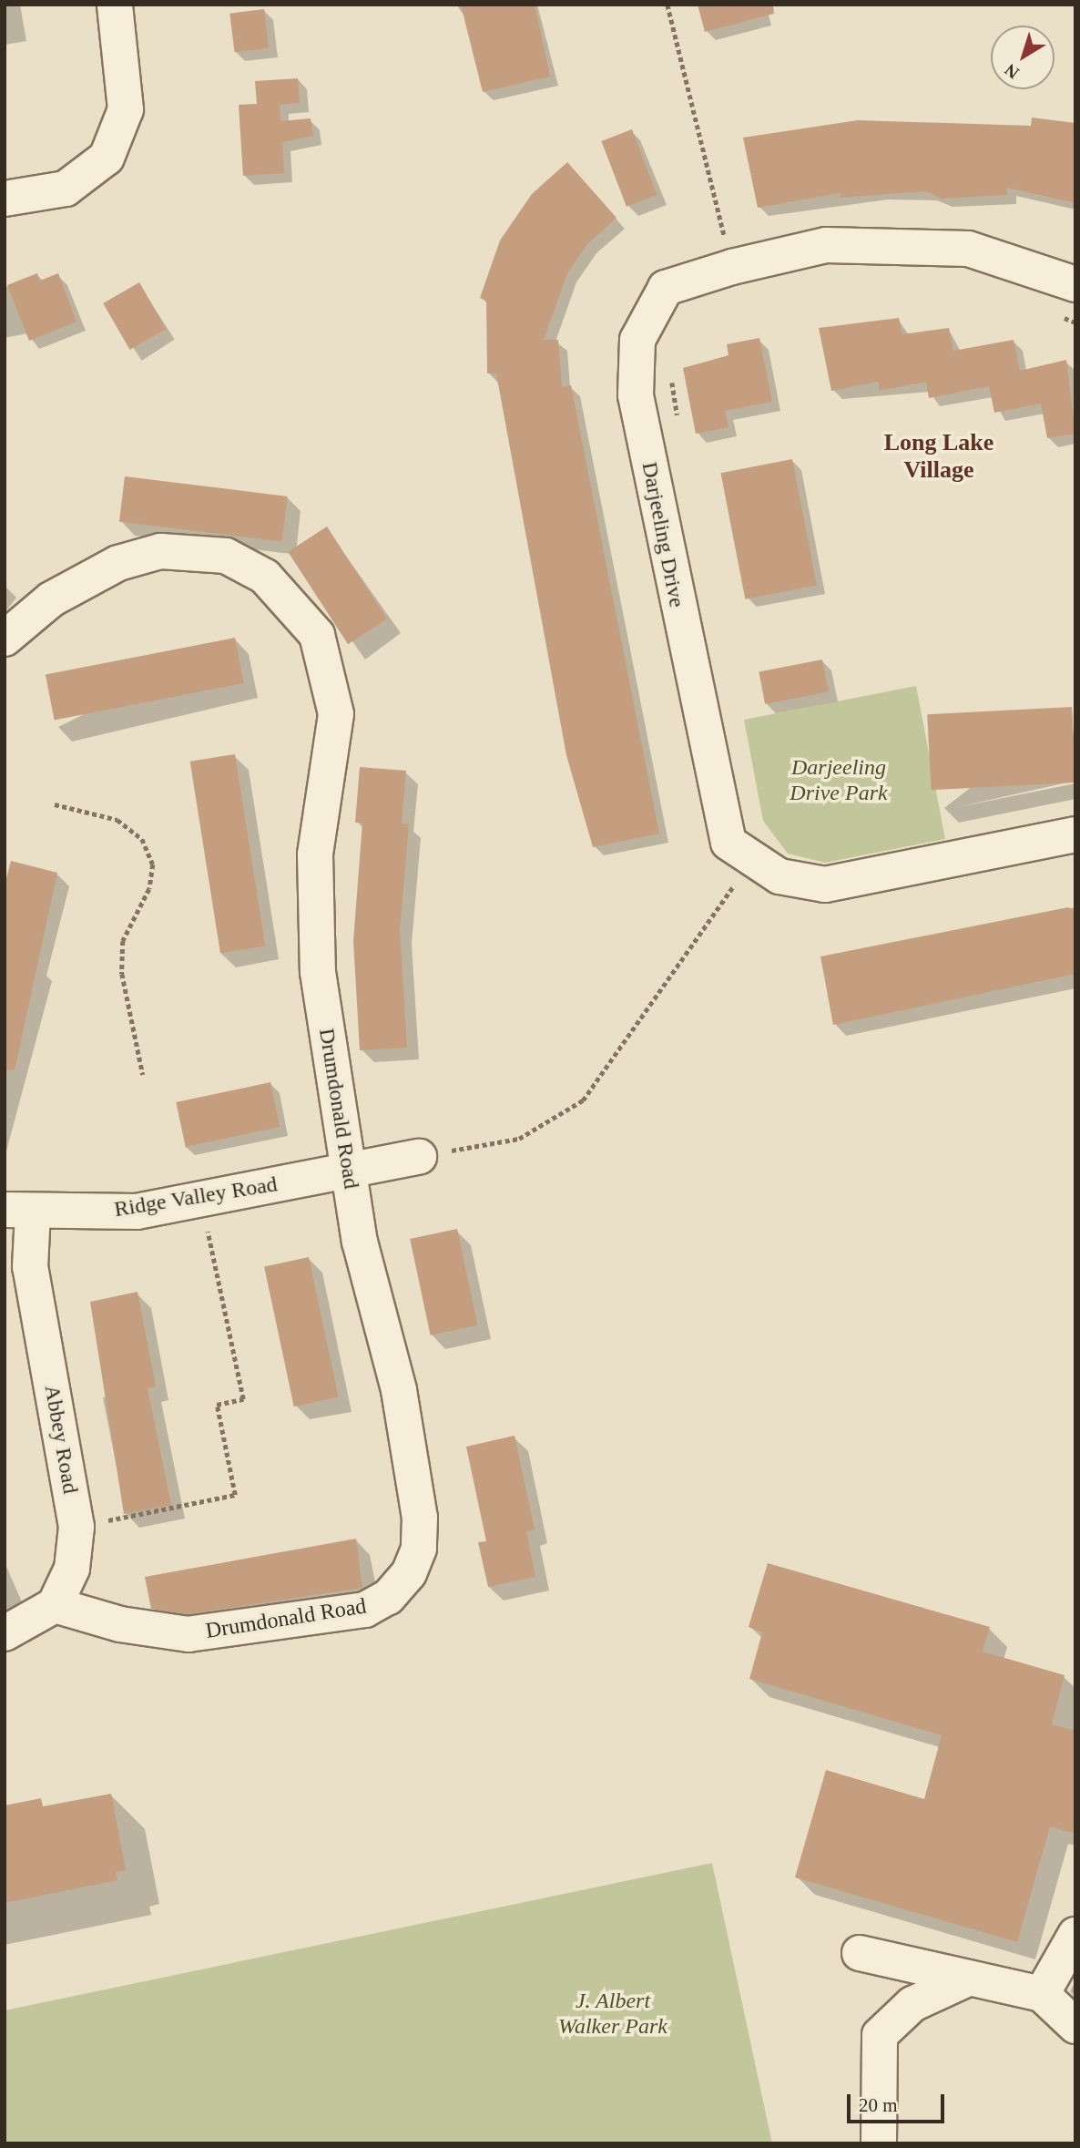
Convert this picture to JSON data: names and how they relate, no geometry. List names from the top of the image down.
{
  "streets": {
    "street": [
      "Darjeeling Drive",
      "Drumdonald Road",
      "Ridge Valley Road",
      "Abbey Road"
    ]
  },
  "crossings": [
    ["Drumdonald Road", "Ridge Valley Road"],
    ["Drumdonald Road", "Abbey Road"],
    ["Ridge Valley Road", "Abbey Road"]
  ],
  "districts": ["Long Lake Village"],
  "parks": ["Darjeeling Drive Park", "J. Albert Walker Park"],
  "scale_bar": "20 m",
  "north": "bottom left"
}
